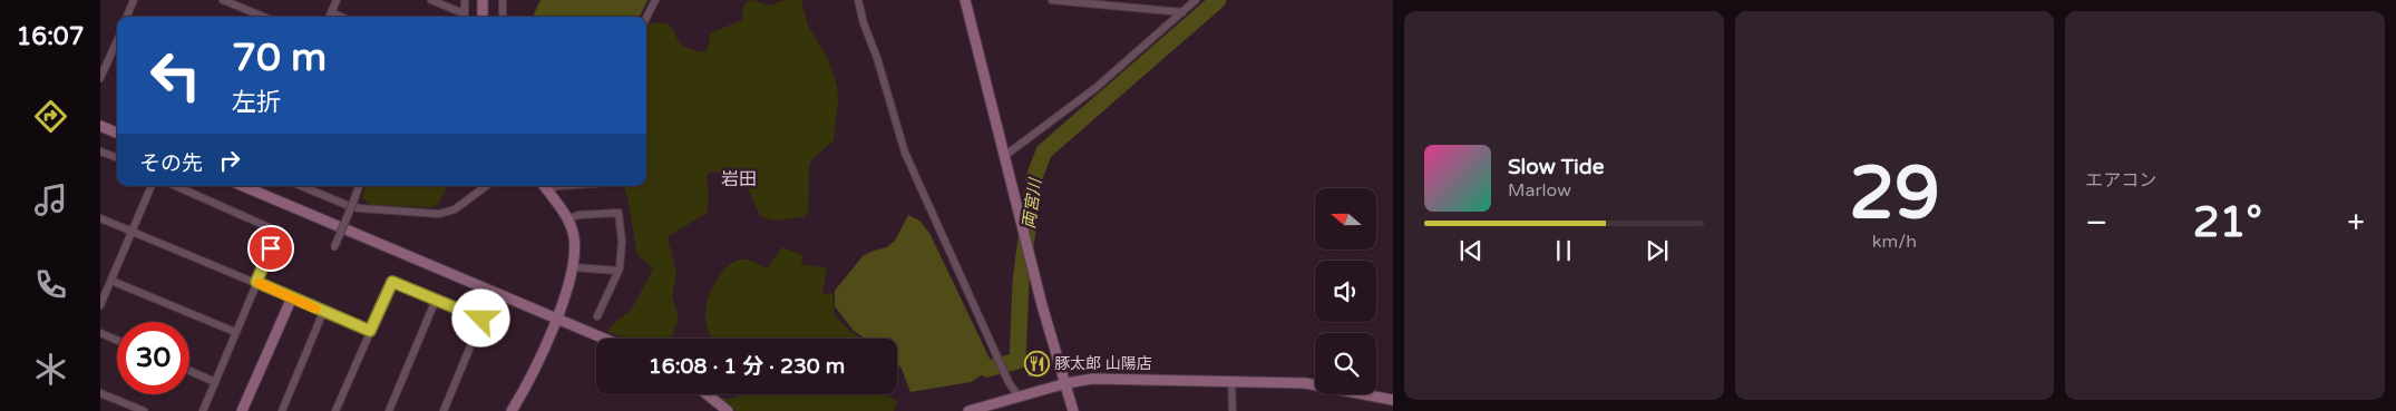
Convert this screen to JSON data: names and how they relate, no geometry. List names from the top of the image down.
{
  "districts": ["岩田"],
  "water": ["両宮川"],
  "places": {
    "restaurant": ["豚太郎 山陽店"]
  },
  "north": "left",
  "page": {
    "tabs": "16:07",
    "tile": [
      ["29", "km/h"],
      "エアコン"
    ],
    "turn": ["70 m", "左折"],
    "then": "その先",
    "song": ["Slow Tide", "Marlow"],
    "heat": ["−", "21°", "+"],
    "limit": "30",
    "trip": "16:08 · 1 分 · 230 m"
  }
}
